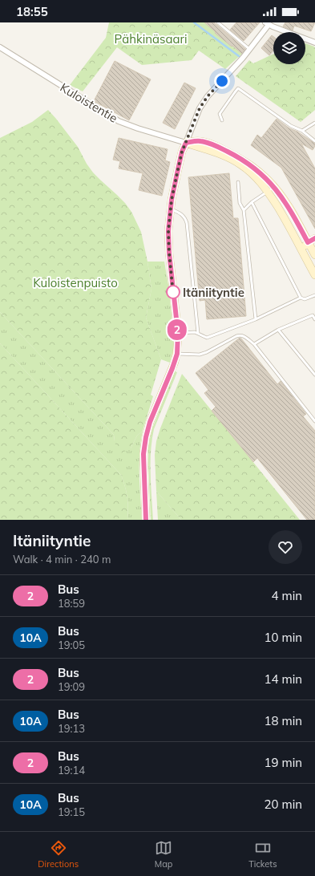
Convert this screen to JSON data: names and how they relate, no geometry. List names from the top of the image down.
{
  "streets": {
    "street": ["Kuloistentie"]
  },
  "parks": ["Pähkinäsaari", "Kuloistenpuisto"],
  "places": ["Itäniityntie"],
  "lines": ["bus line 2"],
  "page": {
    "status": "18:55",
    "on_map": "2",
    "heading": ["Itäniityntie", "Walk · 4 min · 240 m"],
    "list": [
      {
        "mark": "2",
        "name": "Bus",
        "note": "18:59",
        "value": "4 min"
      },
      {
        "mark": "10A",
        "name": "Bus",
        "note": "19:05",
        "value": "10 min"
      },
      {
        "mark": "2",
        "name": "Bus",
        "note": "19:09",
        "value": "14 min"
      },
      {
        "mark": "10A",
        "name": "Bus",
        "note": "19:13",
        "value": "18 min"
      },
      {
        "mark": "2",
        "name": "Bus",
        "note": "19:14",
        "value": "19 min"
      },
      {
        "mark": "10A",
        "name": "Bus",
        "note": "19:15",
        "value": "20 min"
      }
    ],
    "tabs": ["Directions", "Map", "Tickets"]
  }
}
